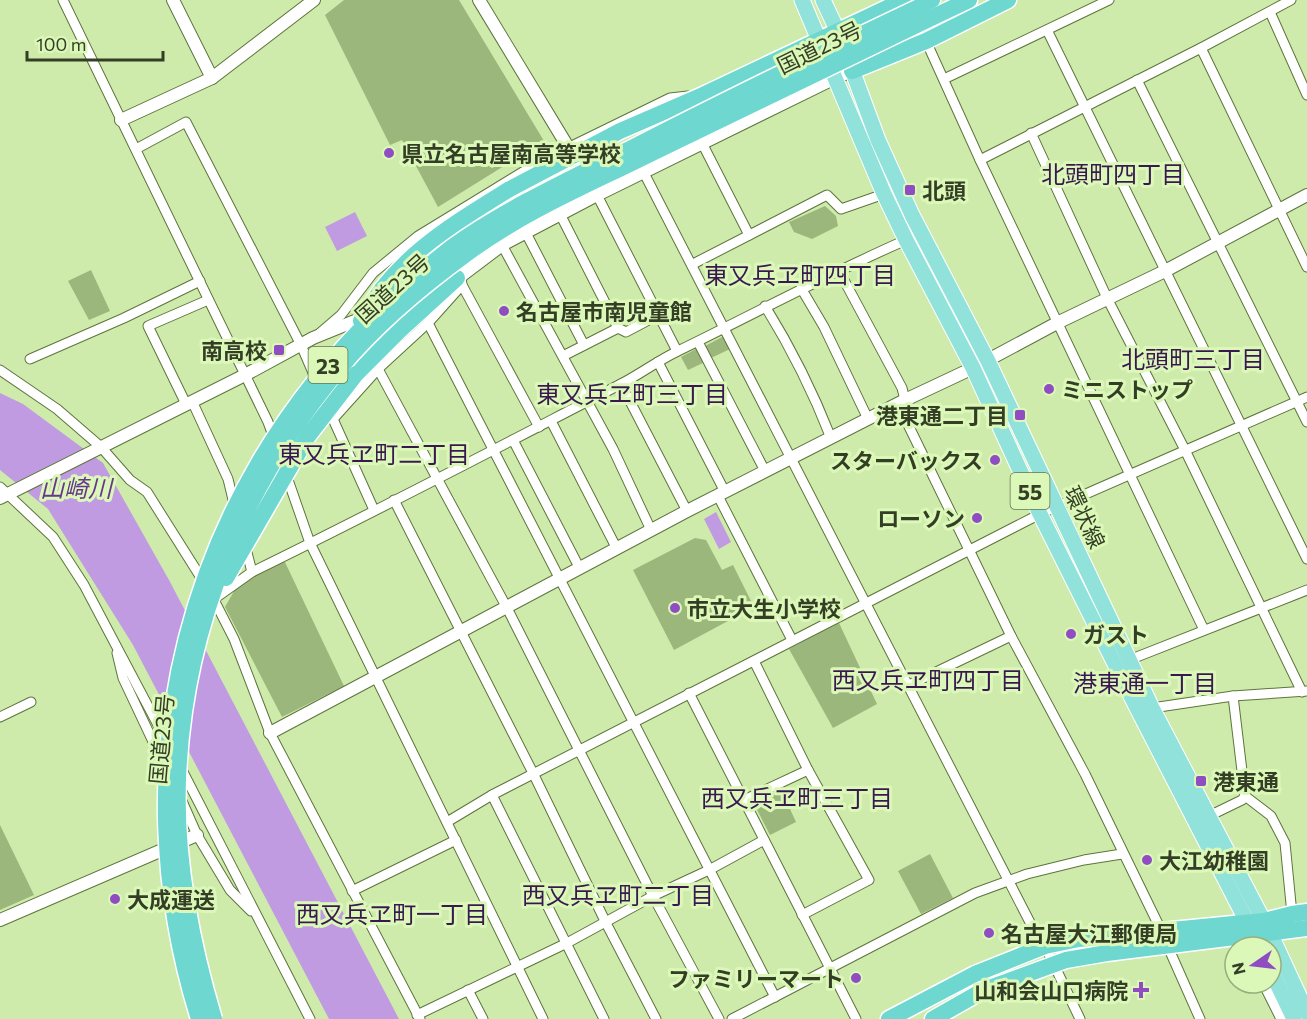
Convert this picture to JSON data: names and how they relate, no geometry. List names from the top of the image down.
{
  "streets": {
    "highway": ["国道23号", "23"],
    "main road": ["55", "環状線"]
  },
  "districts": [
    "北頭町四丁目",
    "東又兵ヱ町四丁目",
    "北頭町三丁目",
    "東又兵ヱ町三丁目",
    "東又兵ヱ町二丁目",
    "西又兵ヱ町四丁目",
    "港東通一丁目",
    "西又兵ヱ町三丁目",
    "西又兵ヱ町二丁目",
    "西又兵ヱ町一丁目"
  ],
  "water": ["山崎川"],
  "places": {
    "other": [
      "県立名古屋南高等学校",
      "名古屋市南児童館",
      "ミニストップ",
      "スターバックス",
      "ローソン",
      "市立大生小学校",
      "ガスト",
      "大江幼稚園",
      "大成運送",
      "名古屋大江郵便局",
      "ファミリーマート"
    ],
    "transit": [
      "北頭",
      "南高校",
      "港東通二丁目",
      "港東通"
    ],
    "health": ["山和会山口病院"]
  },
  "scale_bar": "100 m",
  "north": "left"
}
